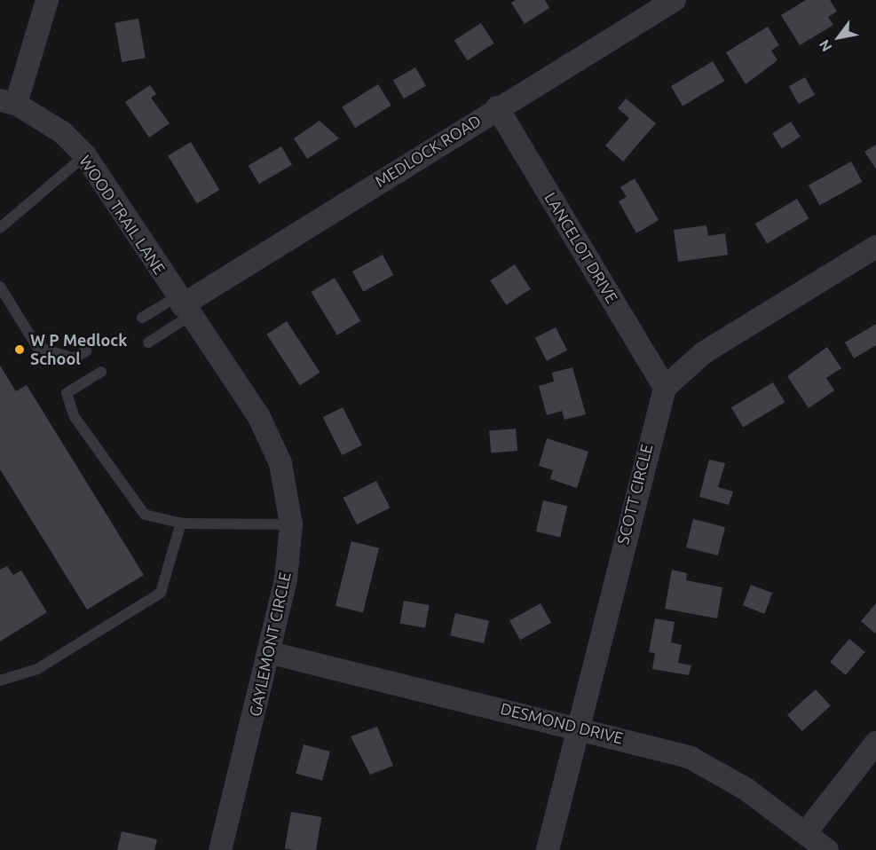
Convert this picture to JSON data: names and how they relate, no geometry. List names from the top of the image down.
{
  "streets": {
    "street": [
      "MEDLOCK ROAD",
      "WOOD TRAIL LANE",
      "LANCELOT DRIVE",
      "SCOTT CIRCLE",
      "GAYLEMONT CIRCLE",
      "DESMOND DRIVE"
    ]
  },
  "crossings": [
    ["MEDLOCK ROAD", "WOOD TRAIL LANE"],
    ["MEDLOCK ROAD", "LANCELOT DRIVE"],
    ["MEDLOCK ROAD", "GAYLEMONT CIRCLE"],
    ["WOOD TRAIL LANE", "GAYLEMONT CIRCLE"],
    ["LANCELOT DRIVE", "SCOTT CIRCLE"],
    ["SCOTT CIRCLE", "DESMOND DRIVE"],
    ["GAYLEMONT CIRCLE", "DESMOND DRIVE"]
  ],
  "places": ["W P Medlock School"],
  "north": "bottom left"
}
